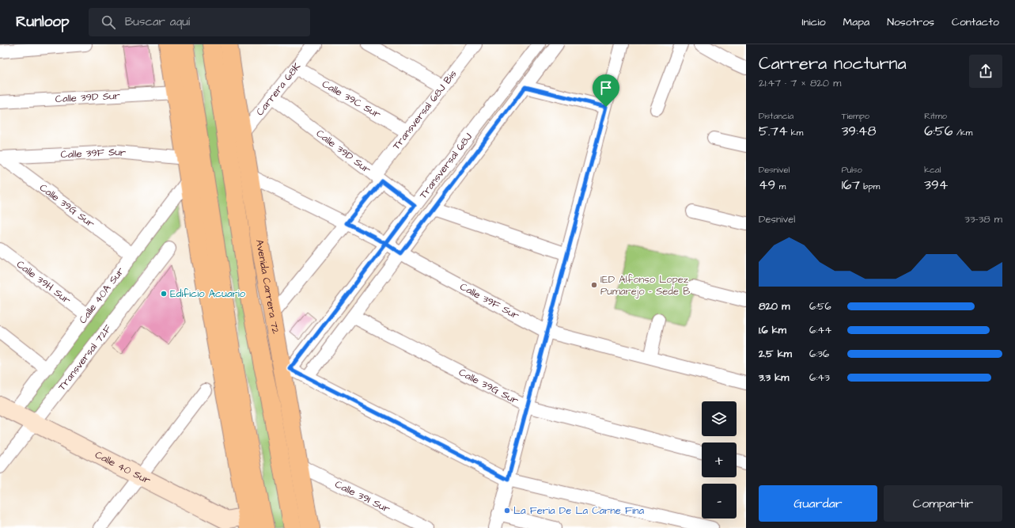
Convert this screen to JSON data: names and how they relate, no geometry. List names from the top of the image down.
{
  "streets": {
    "highway": ["Avenida Carrera 72"],
    "street": [
      "Carrera 68K",
      "Calle 39D Sur",
      "Calle 39C Sur",
      "Transversal 68J Bis",
      "Calle 39F Sur",
      "Transversal 68J",
      "Calle 39G Sur",
      "Calle 39H Sur",
      "Calle 40A Sur",
      "Transversal 72F",
      "Calle 40 Sur",
      "Calle 39I Sur"
    ]
  },
  "crossings": [
    ["Carrera 68K", "Calle 39D Sur"],
    ["Carrera 68K", "Calle 39C Sur"],
    ["Carrera 68K", "Avenida Carrera 72"],
    ["Calle 39D Sur", "Transversal 68J Bis"],
    ["Calle 39D Sur", "Transversal 68J"],
    ["Calle 39C Sur", "Transversal 68J Bis"],
    ["Transversal 68J Bis", "Calle 39F Sur"],
    ["Transversal 68J Bis", "Avenida Carrera 72"],
    ["Calle 39F Sur", "Transversal 68J"],
    ["Calle 39F Sur", "Calle 39G Sur"],
    ["Calle 39F Sur", "Avenida Carrera 72"],
    ["Transversal 68J", "Calle 39G Sur"],
    ["Transversal 68J", "Avenida Carrera 72"],
    ["Calle 39G Sur", "Calle 40A Sur"],
    ["Calle 39H Sur", "Calle 40A Sur"],
    ["Avenida Carrera 72", "Calle 39I Sur"],
    ["Calle 40A Sur", "Calle 40 Sur"],
    ["Transversal 72F", "Calle 40 Sur"]
  ],
  "places": ["IED Alfonso Lopez Pumarejo - Sede B", "Edificio Acuario", "La Feria De La Carne Fina"],
  "page": {
    "header": "Runloop",
    "search": "Buscar aquí",
    "nav": [
      "Inicio",
      "Mapa",
      "Nosotros",
      "Contacto"
    ],
    "heading": ["Carrera nocturna", "21:47 · 7 × 820 m"],
    "stats": [
      ["Distancia", "5.74 km"],
      ["Tiempo", "39:48"],
      ["Ritmo", "6:56 /km"],
      ["Desnivel", "49 m"],
      ["Pulso", "167 bpm"],
      ["kcal", "394"]
    ],
    "chart": ["Desnivel", "33–38 m"],
    "list": [
      {
        "name": "820 m",
        "note": "6:56"
      },
      {
        "name": "1.6 km",
        "note": "6:44"
      },
      {
        "name": "2.5 km",
        "note": "6:36"
      },
      {
        "name": "3.3 km",
        "note": "6:43"
      }
    ],
    "map_buttons": ["+", "−"],
    "buttons": ["Guardar", "Compartir"]
  }
}
